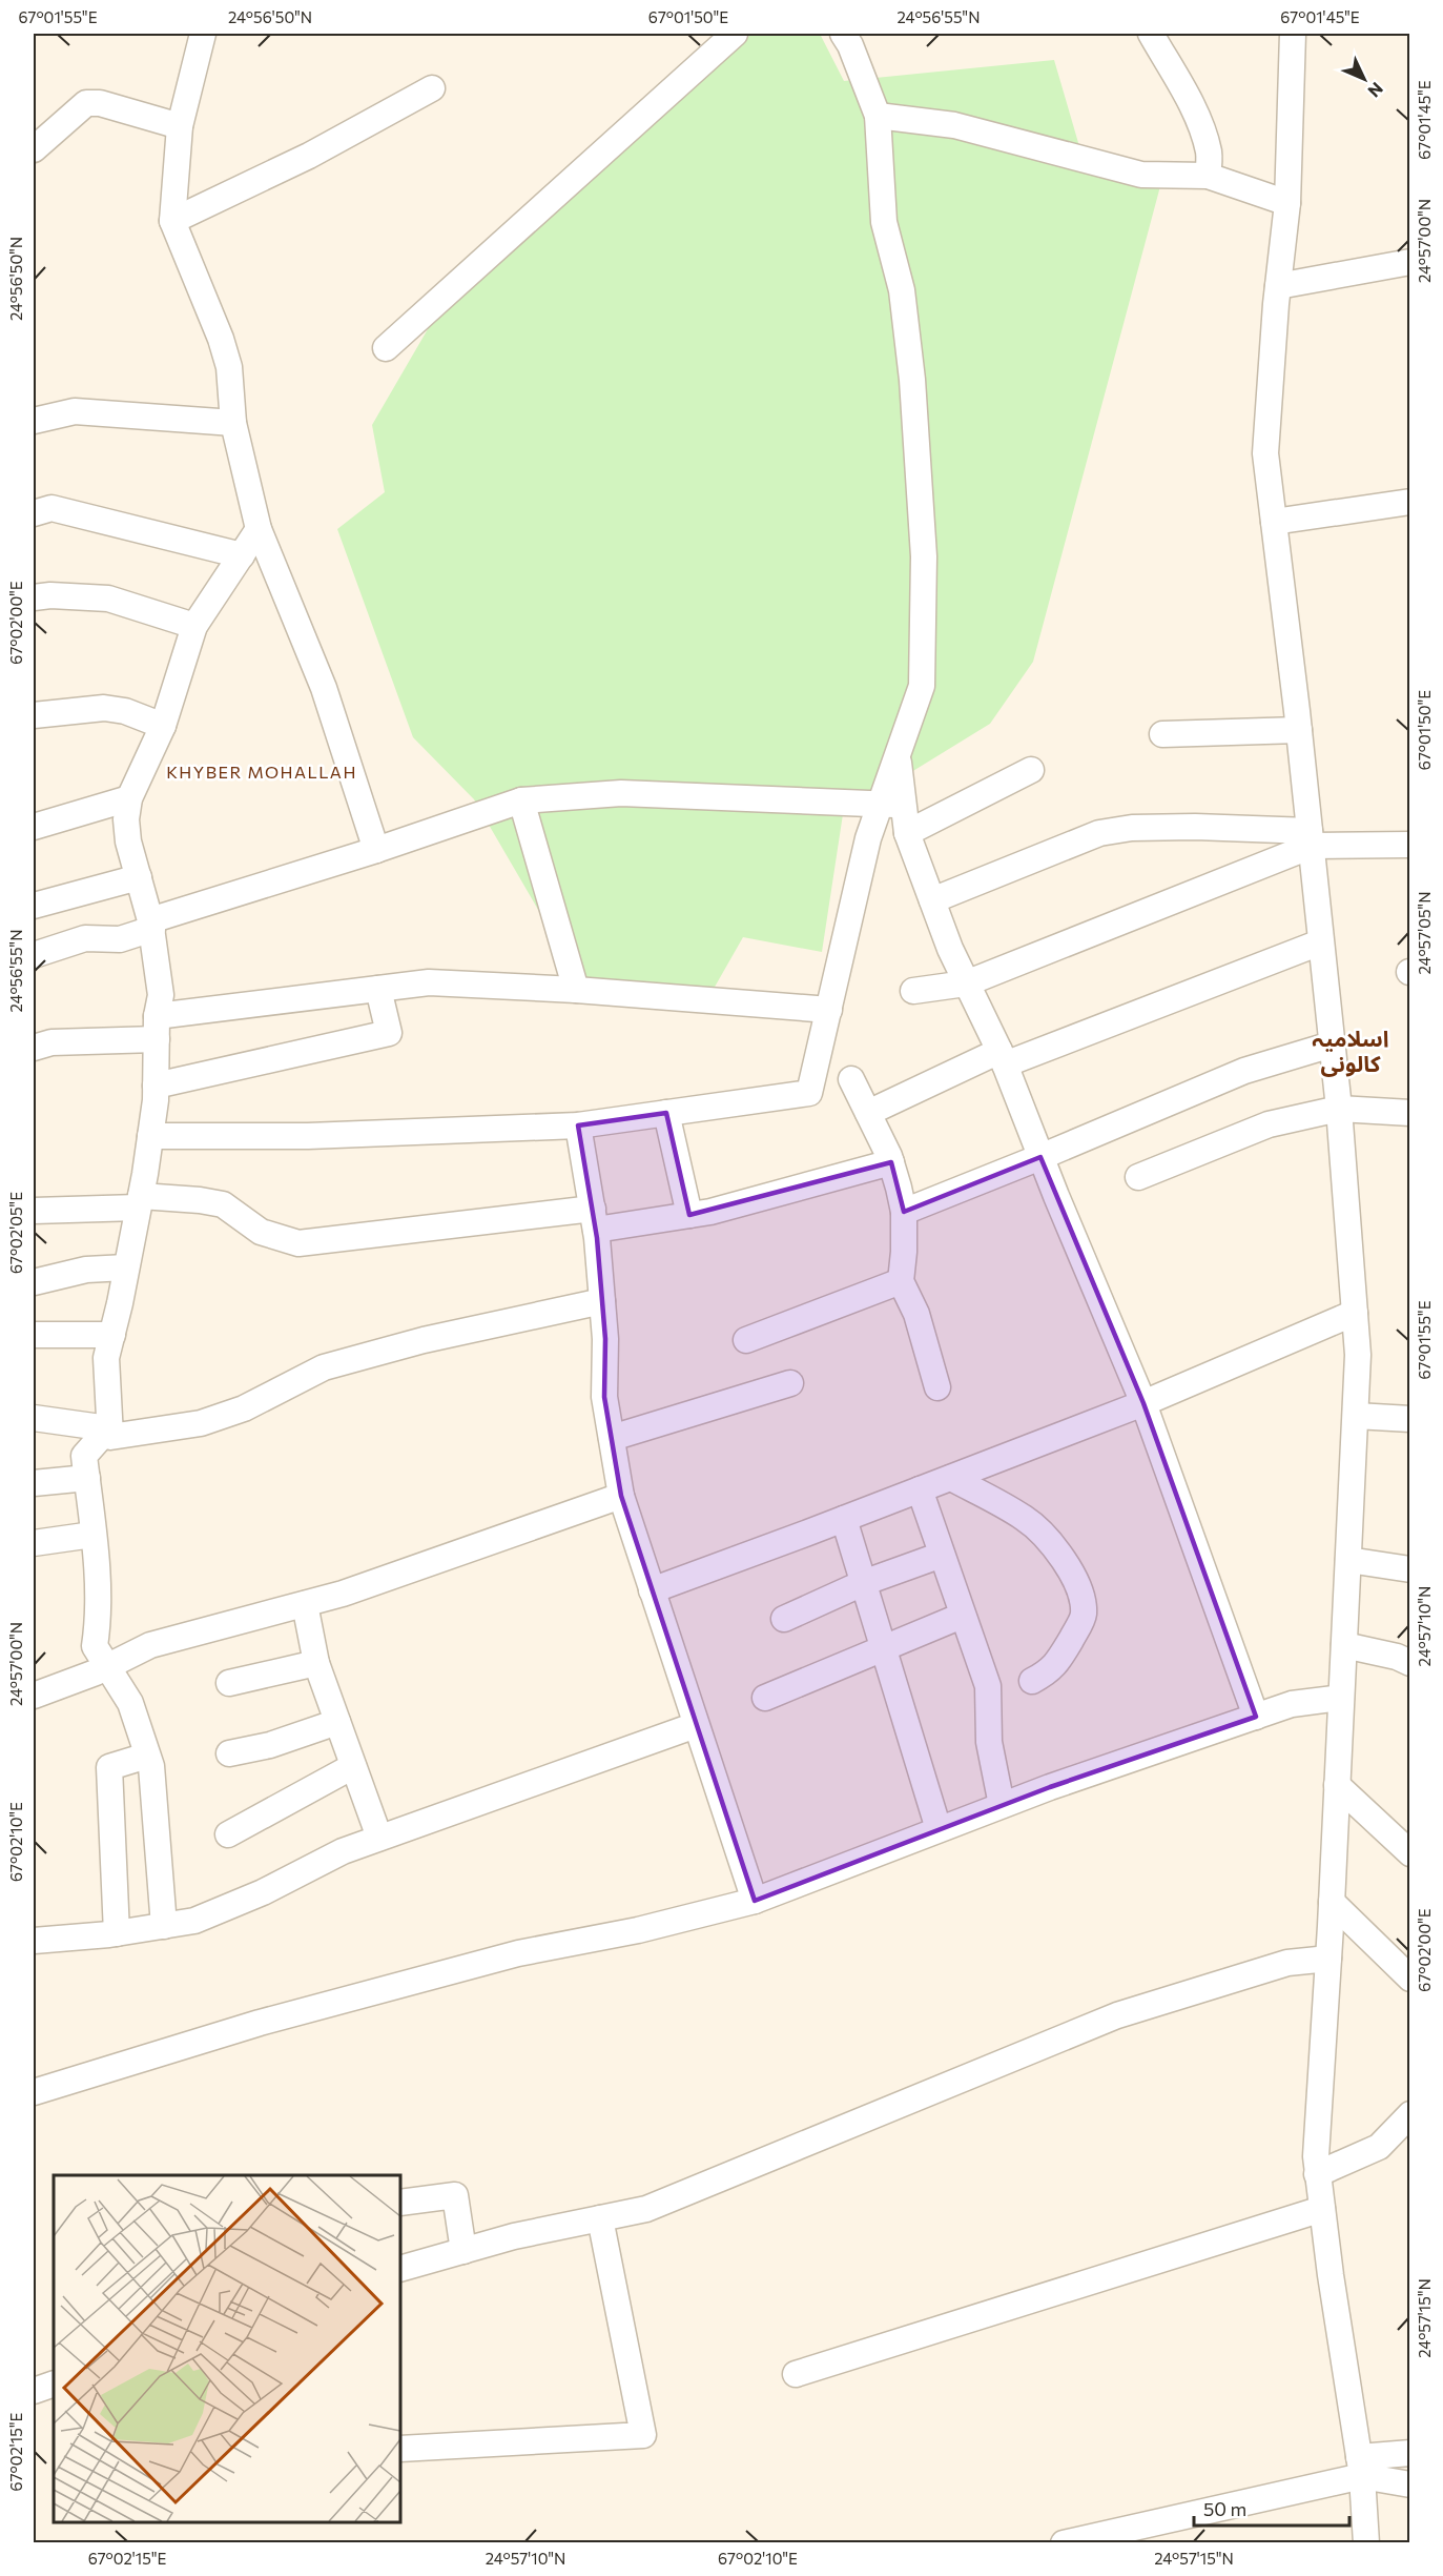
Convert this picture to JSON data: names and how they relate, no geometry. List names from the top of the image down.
{
  "districts": ["KHYBER MOHALLAH", "اسلامیہ کالونی"],
  "scale_bar": "50 m",
  "north": "bottom right",
  "coordinates": [
    "67°01'55\"E",
    "24°56'50\"N",
    "67°01'50\"E",
    "24°56'55\"N",
    "67°01'45\"E",
    "24°57'00\"N",
    "67°02'00\"E",
    "24°57'05\"N",
    "67°02'05\"E",
    "24°57'10\"N",
    "67°02'10\"E",
    "24°57'15\"N",
    "67°02'15\"E"
  ]
}
